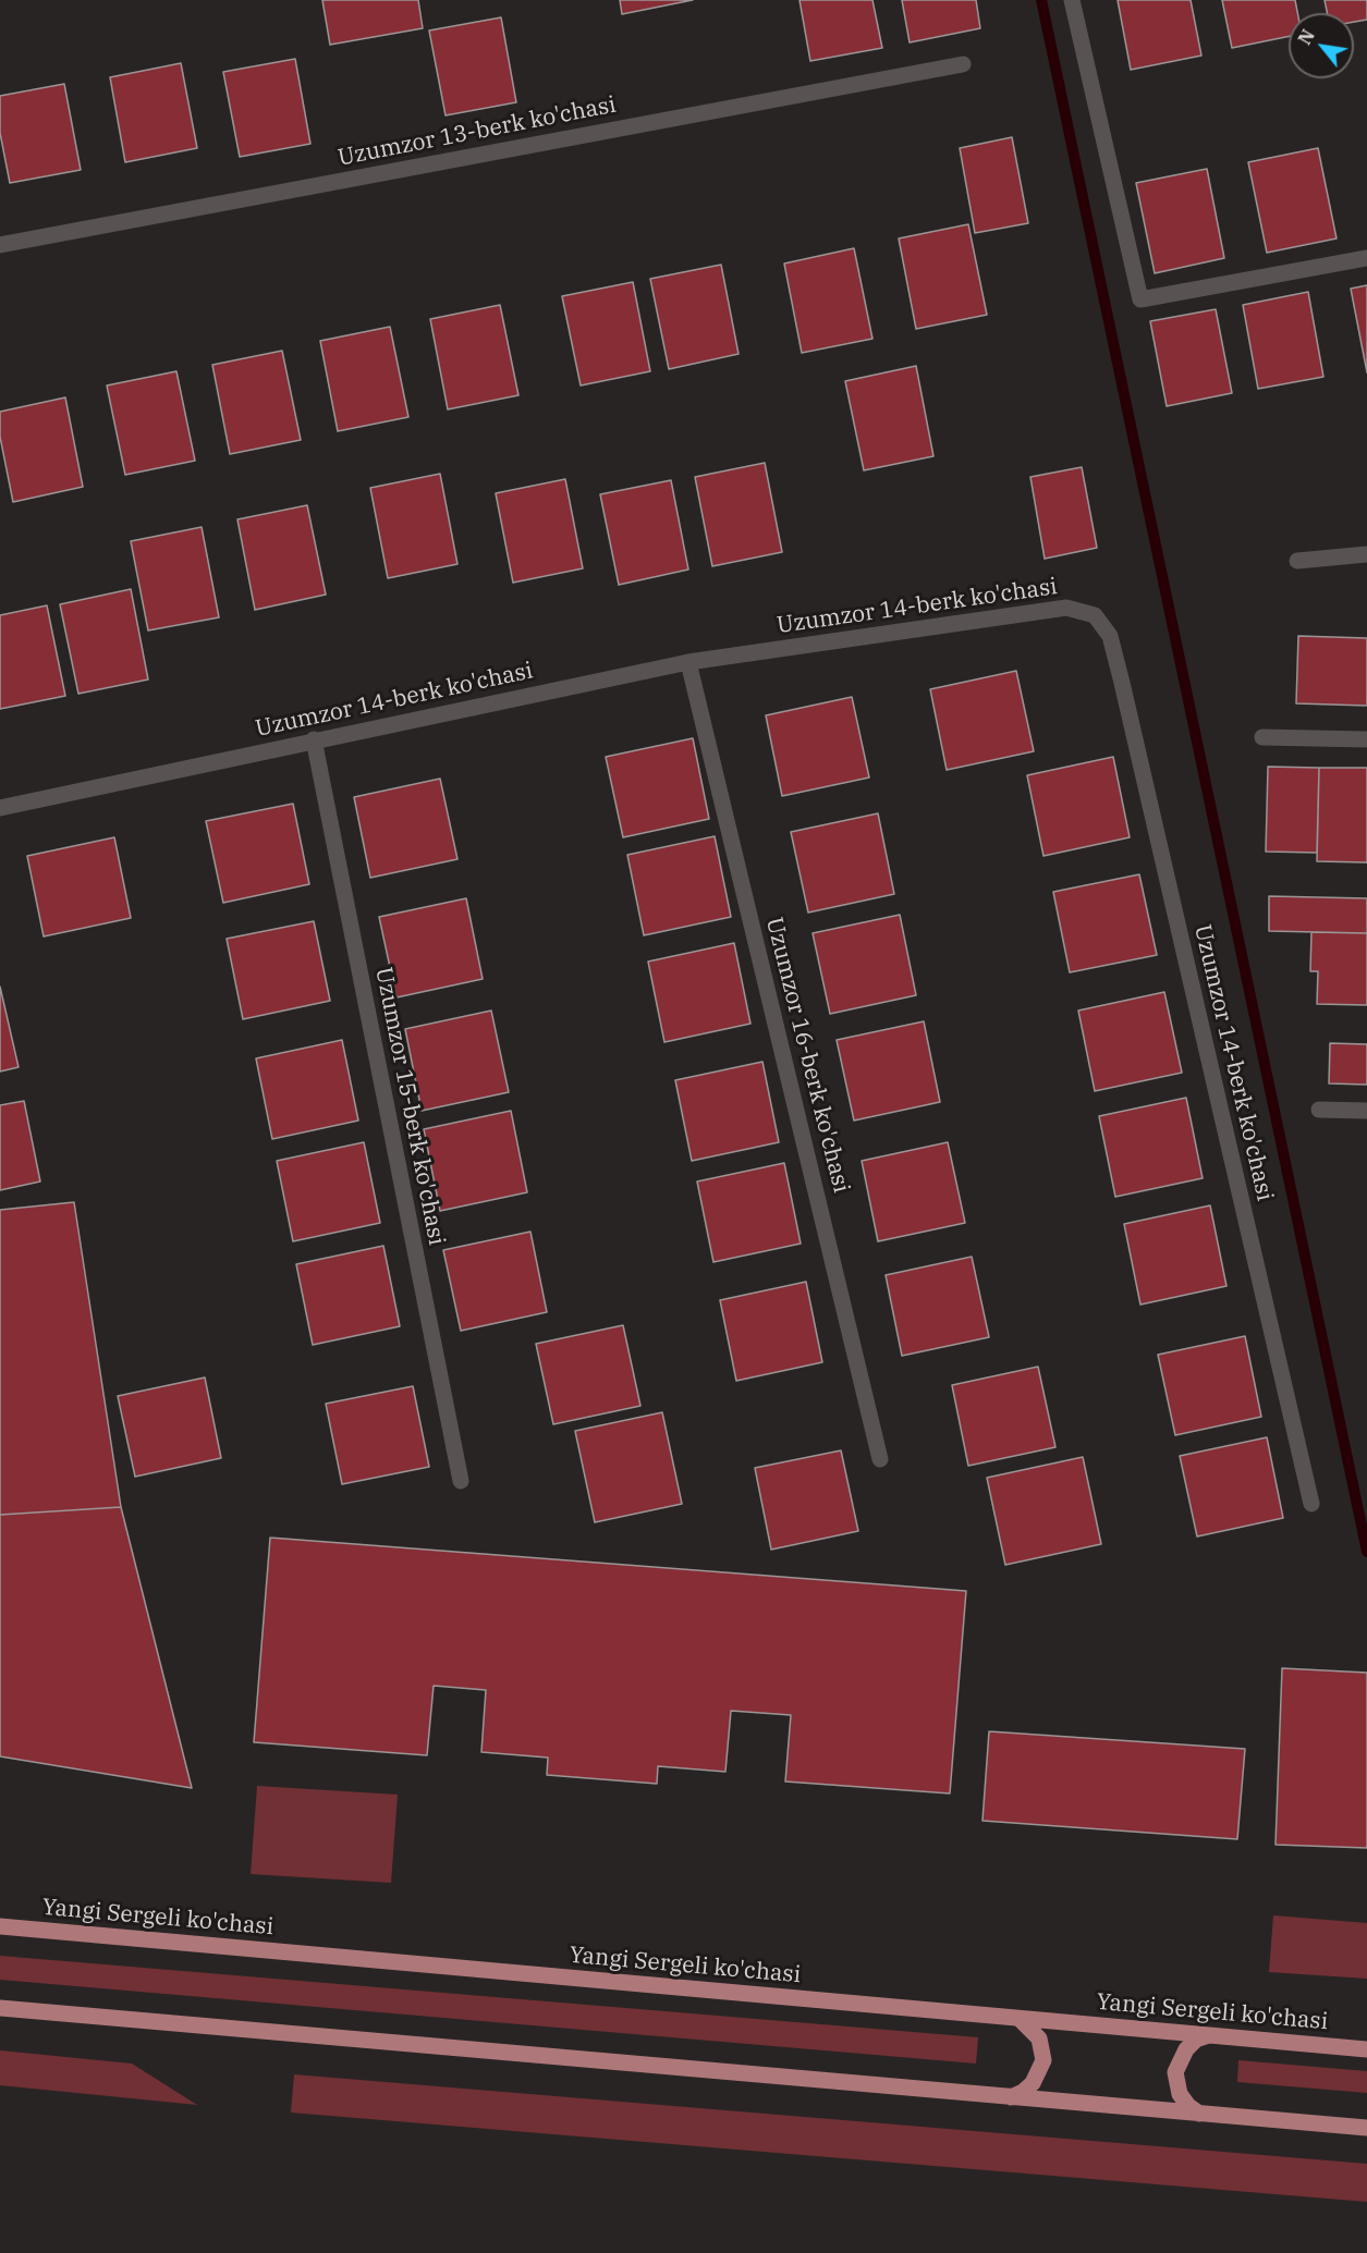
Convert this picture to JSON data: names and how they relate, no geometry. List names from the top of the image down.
{
  "streets": {
    "main road": ["Yangi Sergeli ko'chasi"],
    "street": [
      "Uzumzor 13-berk ko'chasi",
      "Uzumzor 14-berk ko'chasi",
      "Uzumzor 16-berk ko'chasi",
      "Uzumzor 15-berk ko'chasi"
    ]
  },
  "crossings": [
    ["Uzumzor 14-berk ko'chasi", "Uzumzor 16-berk ko'chasi"],
    ["Uzumzor 14-berk ko'chasi", "Uzumzor 15-berk ko'chasi"]
  ],
  "north": "top left"
}
